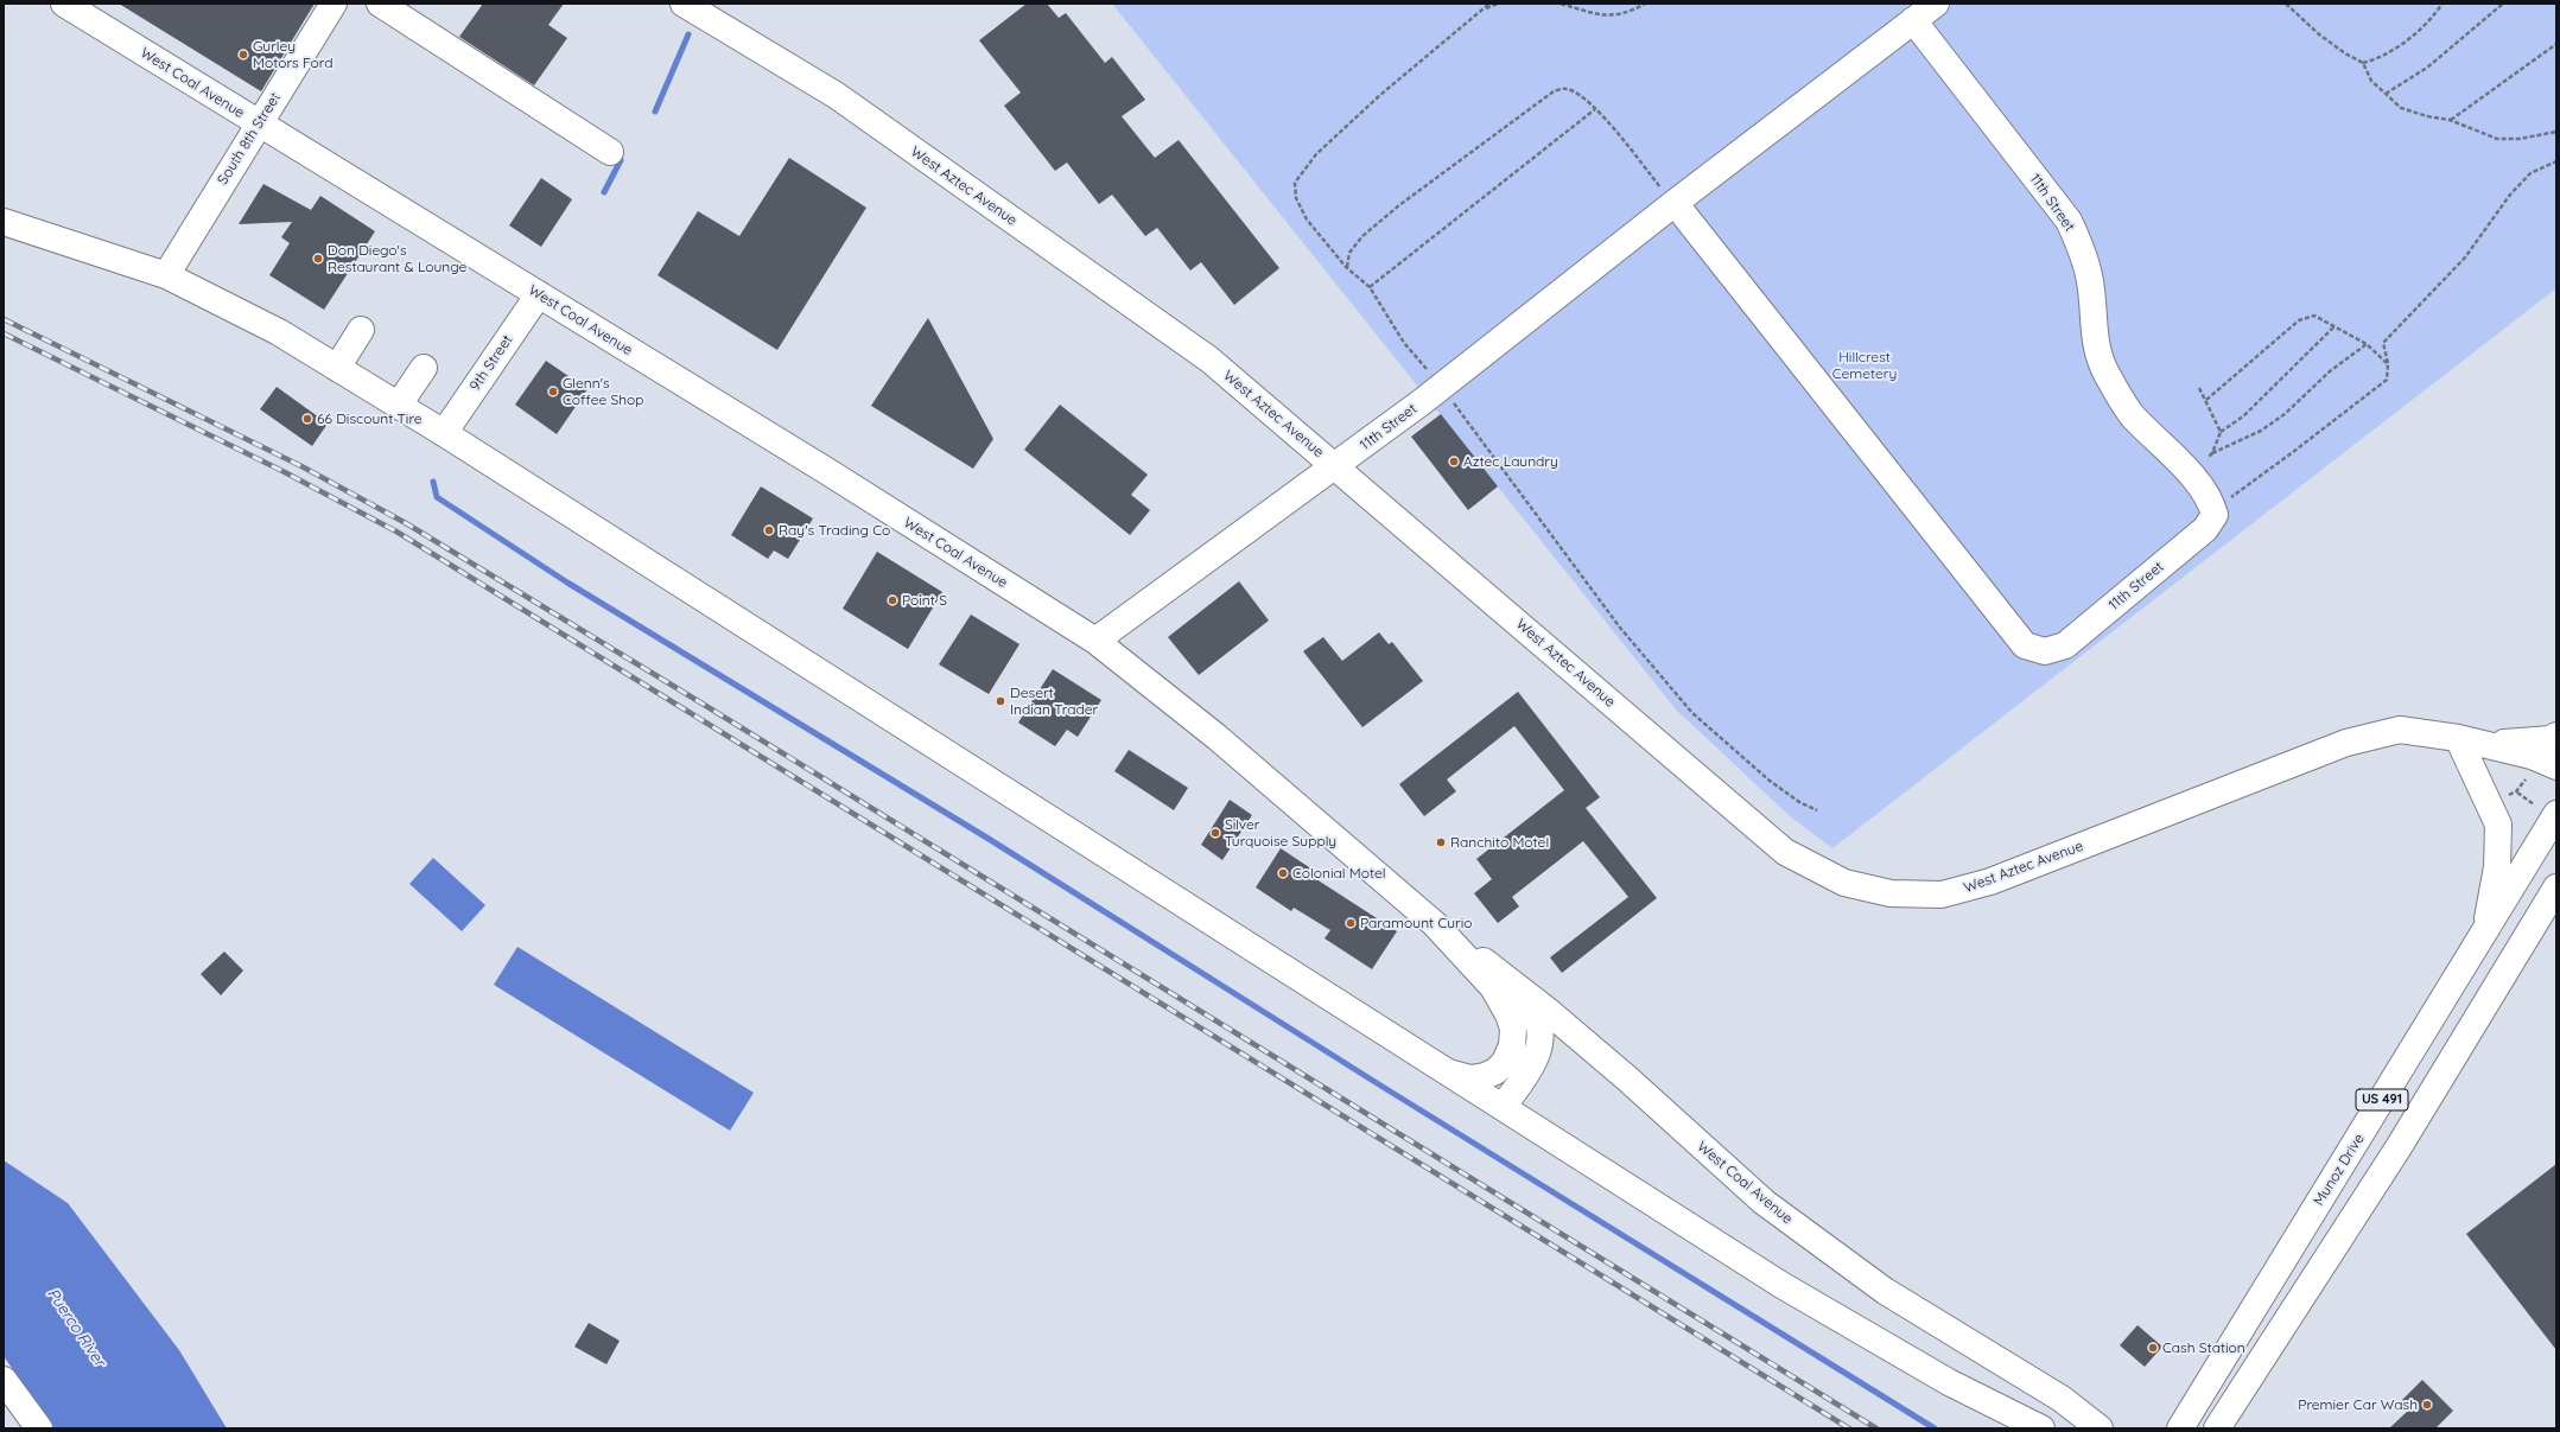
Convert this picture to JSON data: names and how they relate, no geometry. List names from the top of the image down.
{
  "streets": {
    "main road": [
      "West Coal Avenue",
      "South 8th Street",
      "West Aztec Avenue",
      "11th Street",
      "9th Street",
      "US 491",
      "Munoz Drive"
    ]
  },
  "crossings": [
    ["West Coal Avenue", "South 8th Street"],
    ["West Coal Avenue", "11th Street"],
    ["West Coal Avenue", "9th Street"],
    ["West Aztec Avenue", "11th Street"]
  ],
  "water": ["Puerco River"],
  "parks": ["Hillcrest Cemetery"],
  "places": [
    "Gurley Motors Ford",
    "Don Diego's Restaurant & Lounge",
    "Glenn's Coffee Shop",
    "66 Discount Tire",
    "Aztec Laundry",
    "Ray's Trading Co",
    "Point S",
    "Desert Indian Trader",
    "Silver Turquoise Supply",
    "Ranchito Motel",
    "Colonial Motel",
    "Paramount Curio",
    "Cash Station",
    "Premier Car Wash"
  ]
}
